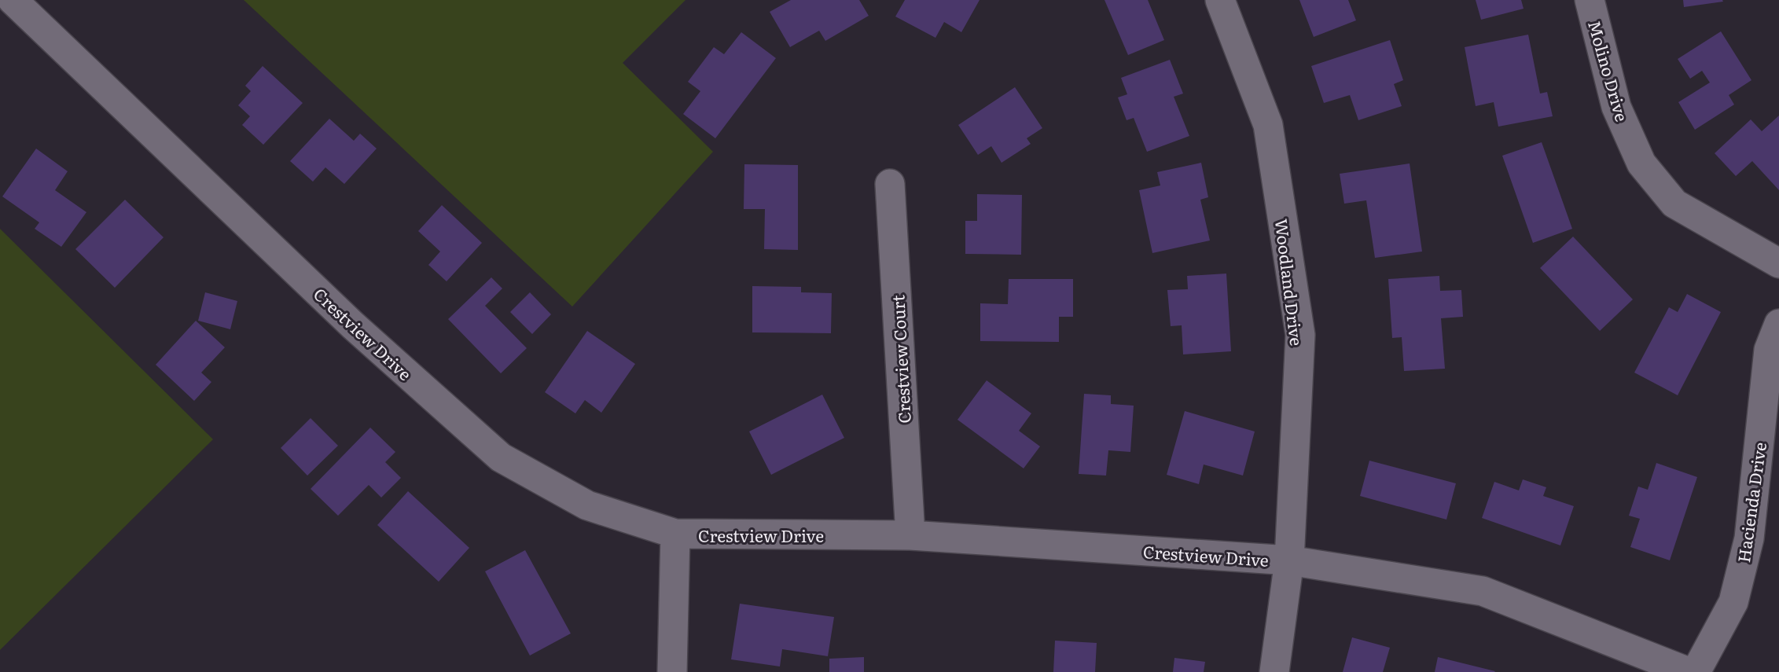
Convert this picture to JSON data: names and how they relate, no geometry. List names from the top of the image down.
{
  "streets": {
    "street": [
      "Molino Drive",
      "Woodland Drive",
      "Crestview Drive",
      "Crestview Court",
      "Hacienda Drive"
    ]
  },
  "crossings": [
    ["Woodland Drive", "Crestview Drive"],
    ["Crestview Drive", "Crestview Court"]
  ]
}
